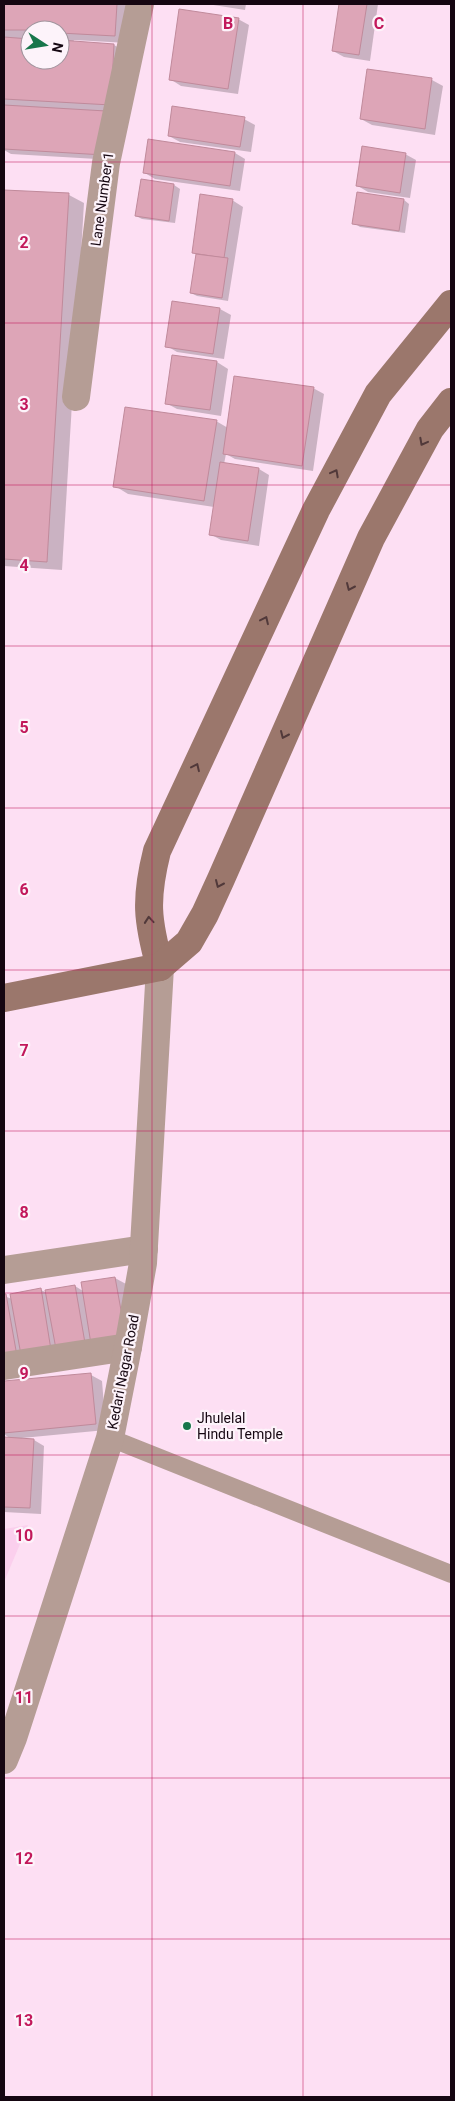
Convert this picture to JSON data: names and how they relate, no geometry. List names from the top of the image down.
{
  "streets": {
    "street": ["Lane Number 1", "Kedari Nagar Road"]
  },
  "places": ["Jhulelal Hindu Temple"],
  "north": "right",
  "grid": {
    "columns": ["B", "C"],
    "rows": [
      "2",
      "3",
      "4",
      "5",
      "6",
      "7",
      "8",
      "9",
      "10",
      "11",
      "12",
      "13"
    ]
  }
}
